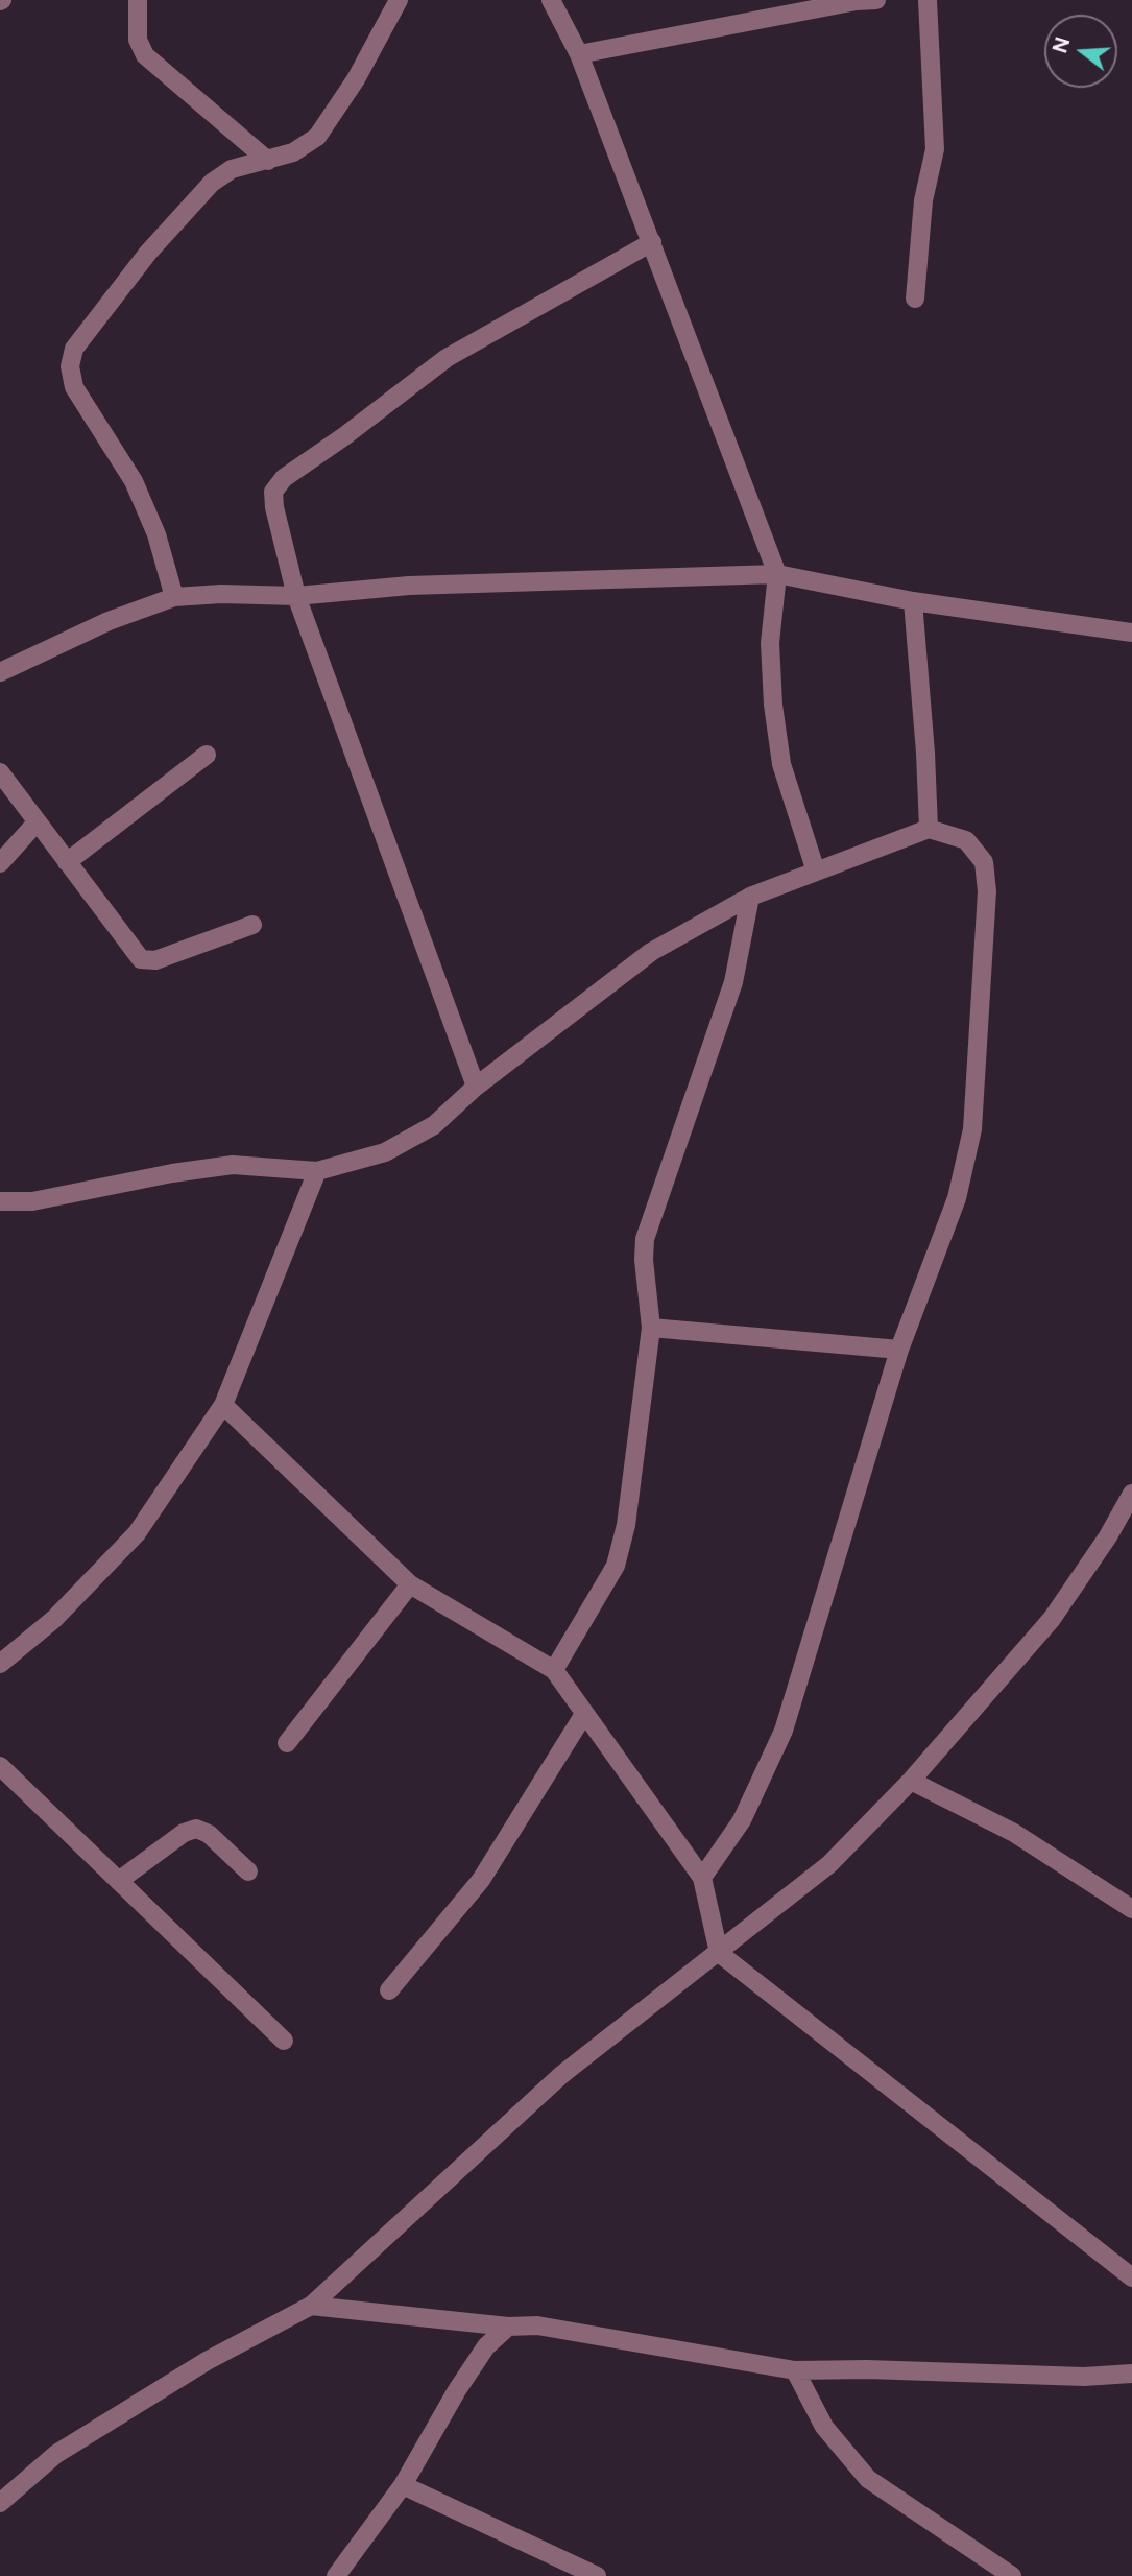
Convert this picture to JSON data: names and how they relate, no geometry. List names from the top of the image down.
{
  "north": "left"
}
